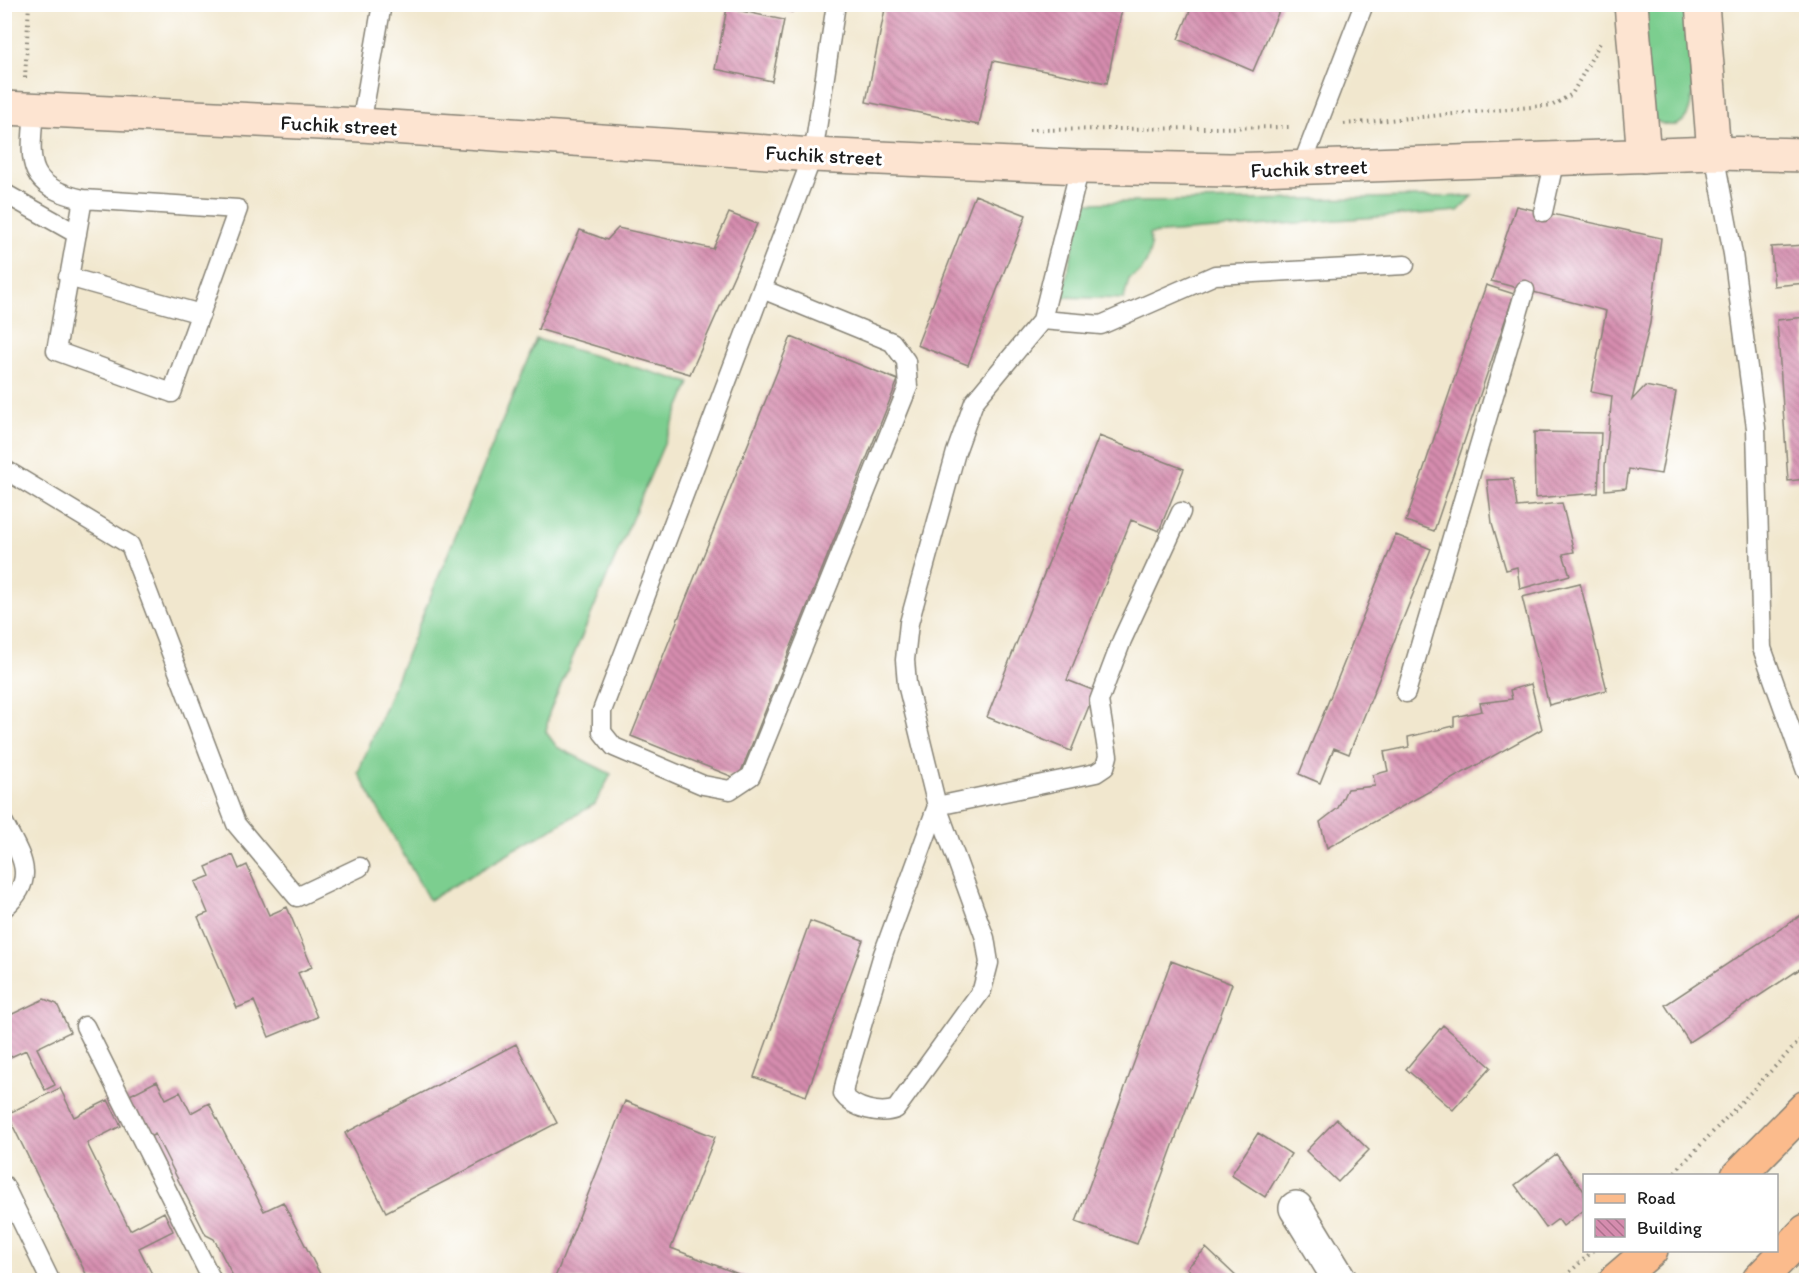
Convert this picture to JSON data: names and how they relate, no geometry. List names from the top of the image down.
{
  "streets": {
    "street": ["Fuchik street"]
  },
  "legend": ["Road", "Building"]
}
